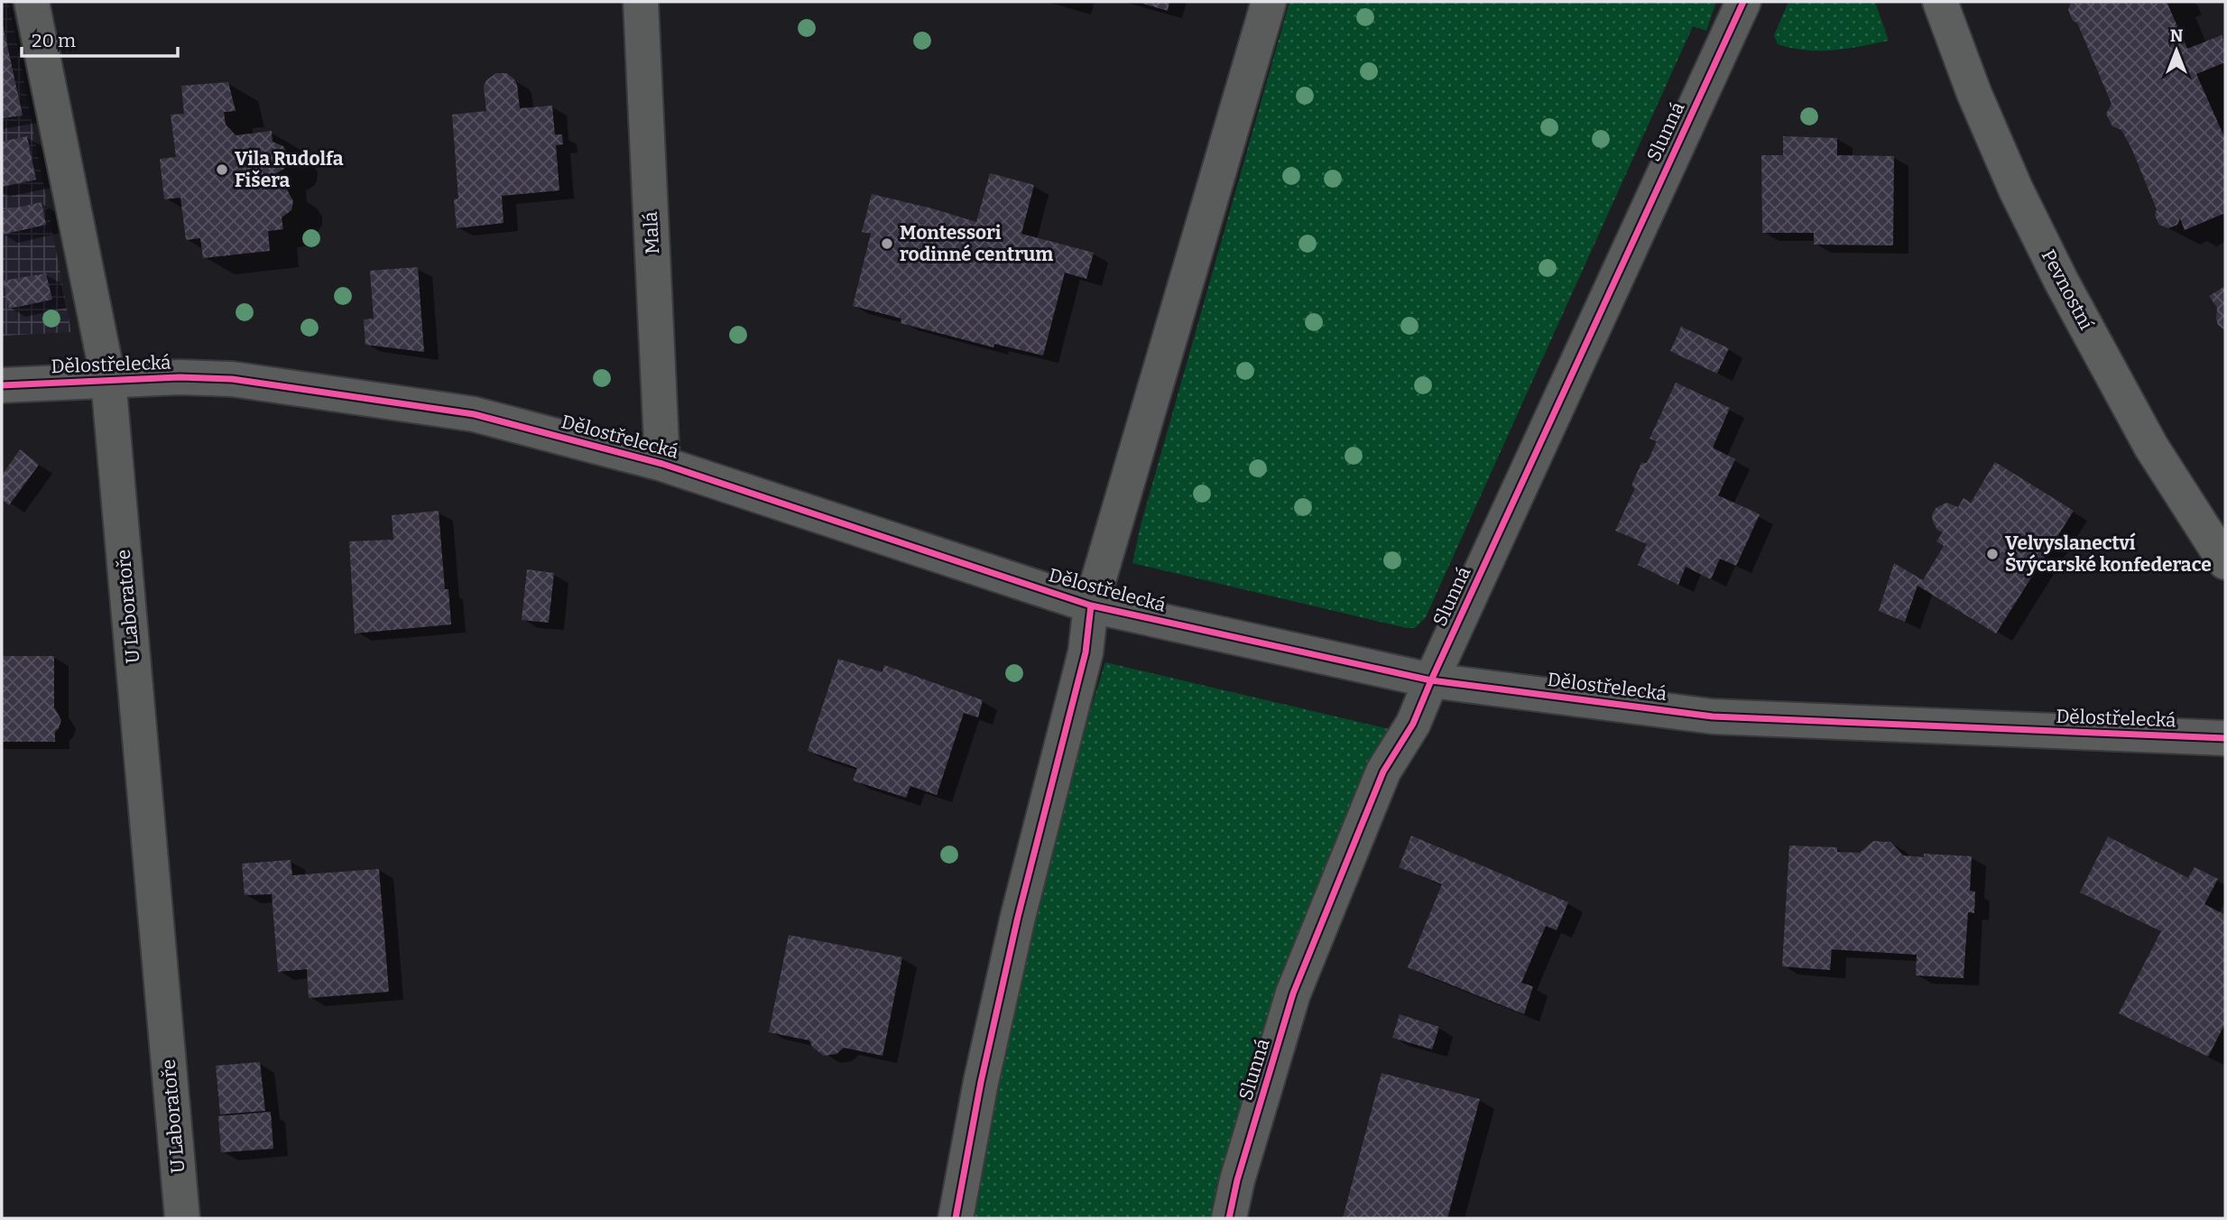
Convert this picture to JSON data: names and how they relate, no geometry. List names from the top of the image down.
{
  "streets": {
    "street": [
      "Slunná",
      "Malá",
      "Pevnostní",
      "Dělostřelecká",
      "U Laboratoře"
    ]
  },
  "crossings": [
    ["Slunná", "Dělostřelecká"],
    ["Malá", "Dělostřelecká"],
    ["Dělostřelecká", "U Laboratoře"]
  ],
  "places": ["Vila Rudolfa Fišera", "Montessori rodinné centrum", "Velvyslanectví Švýcarské konfederace"],
  "scale_bar": "20 m",
  "north": "top"
}
